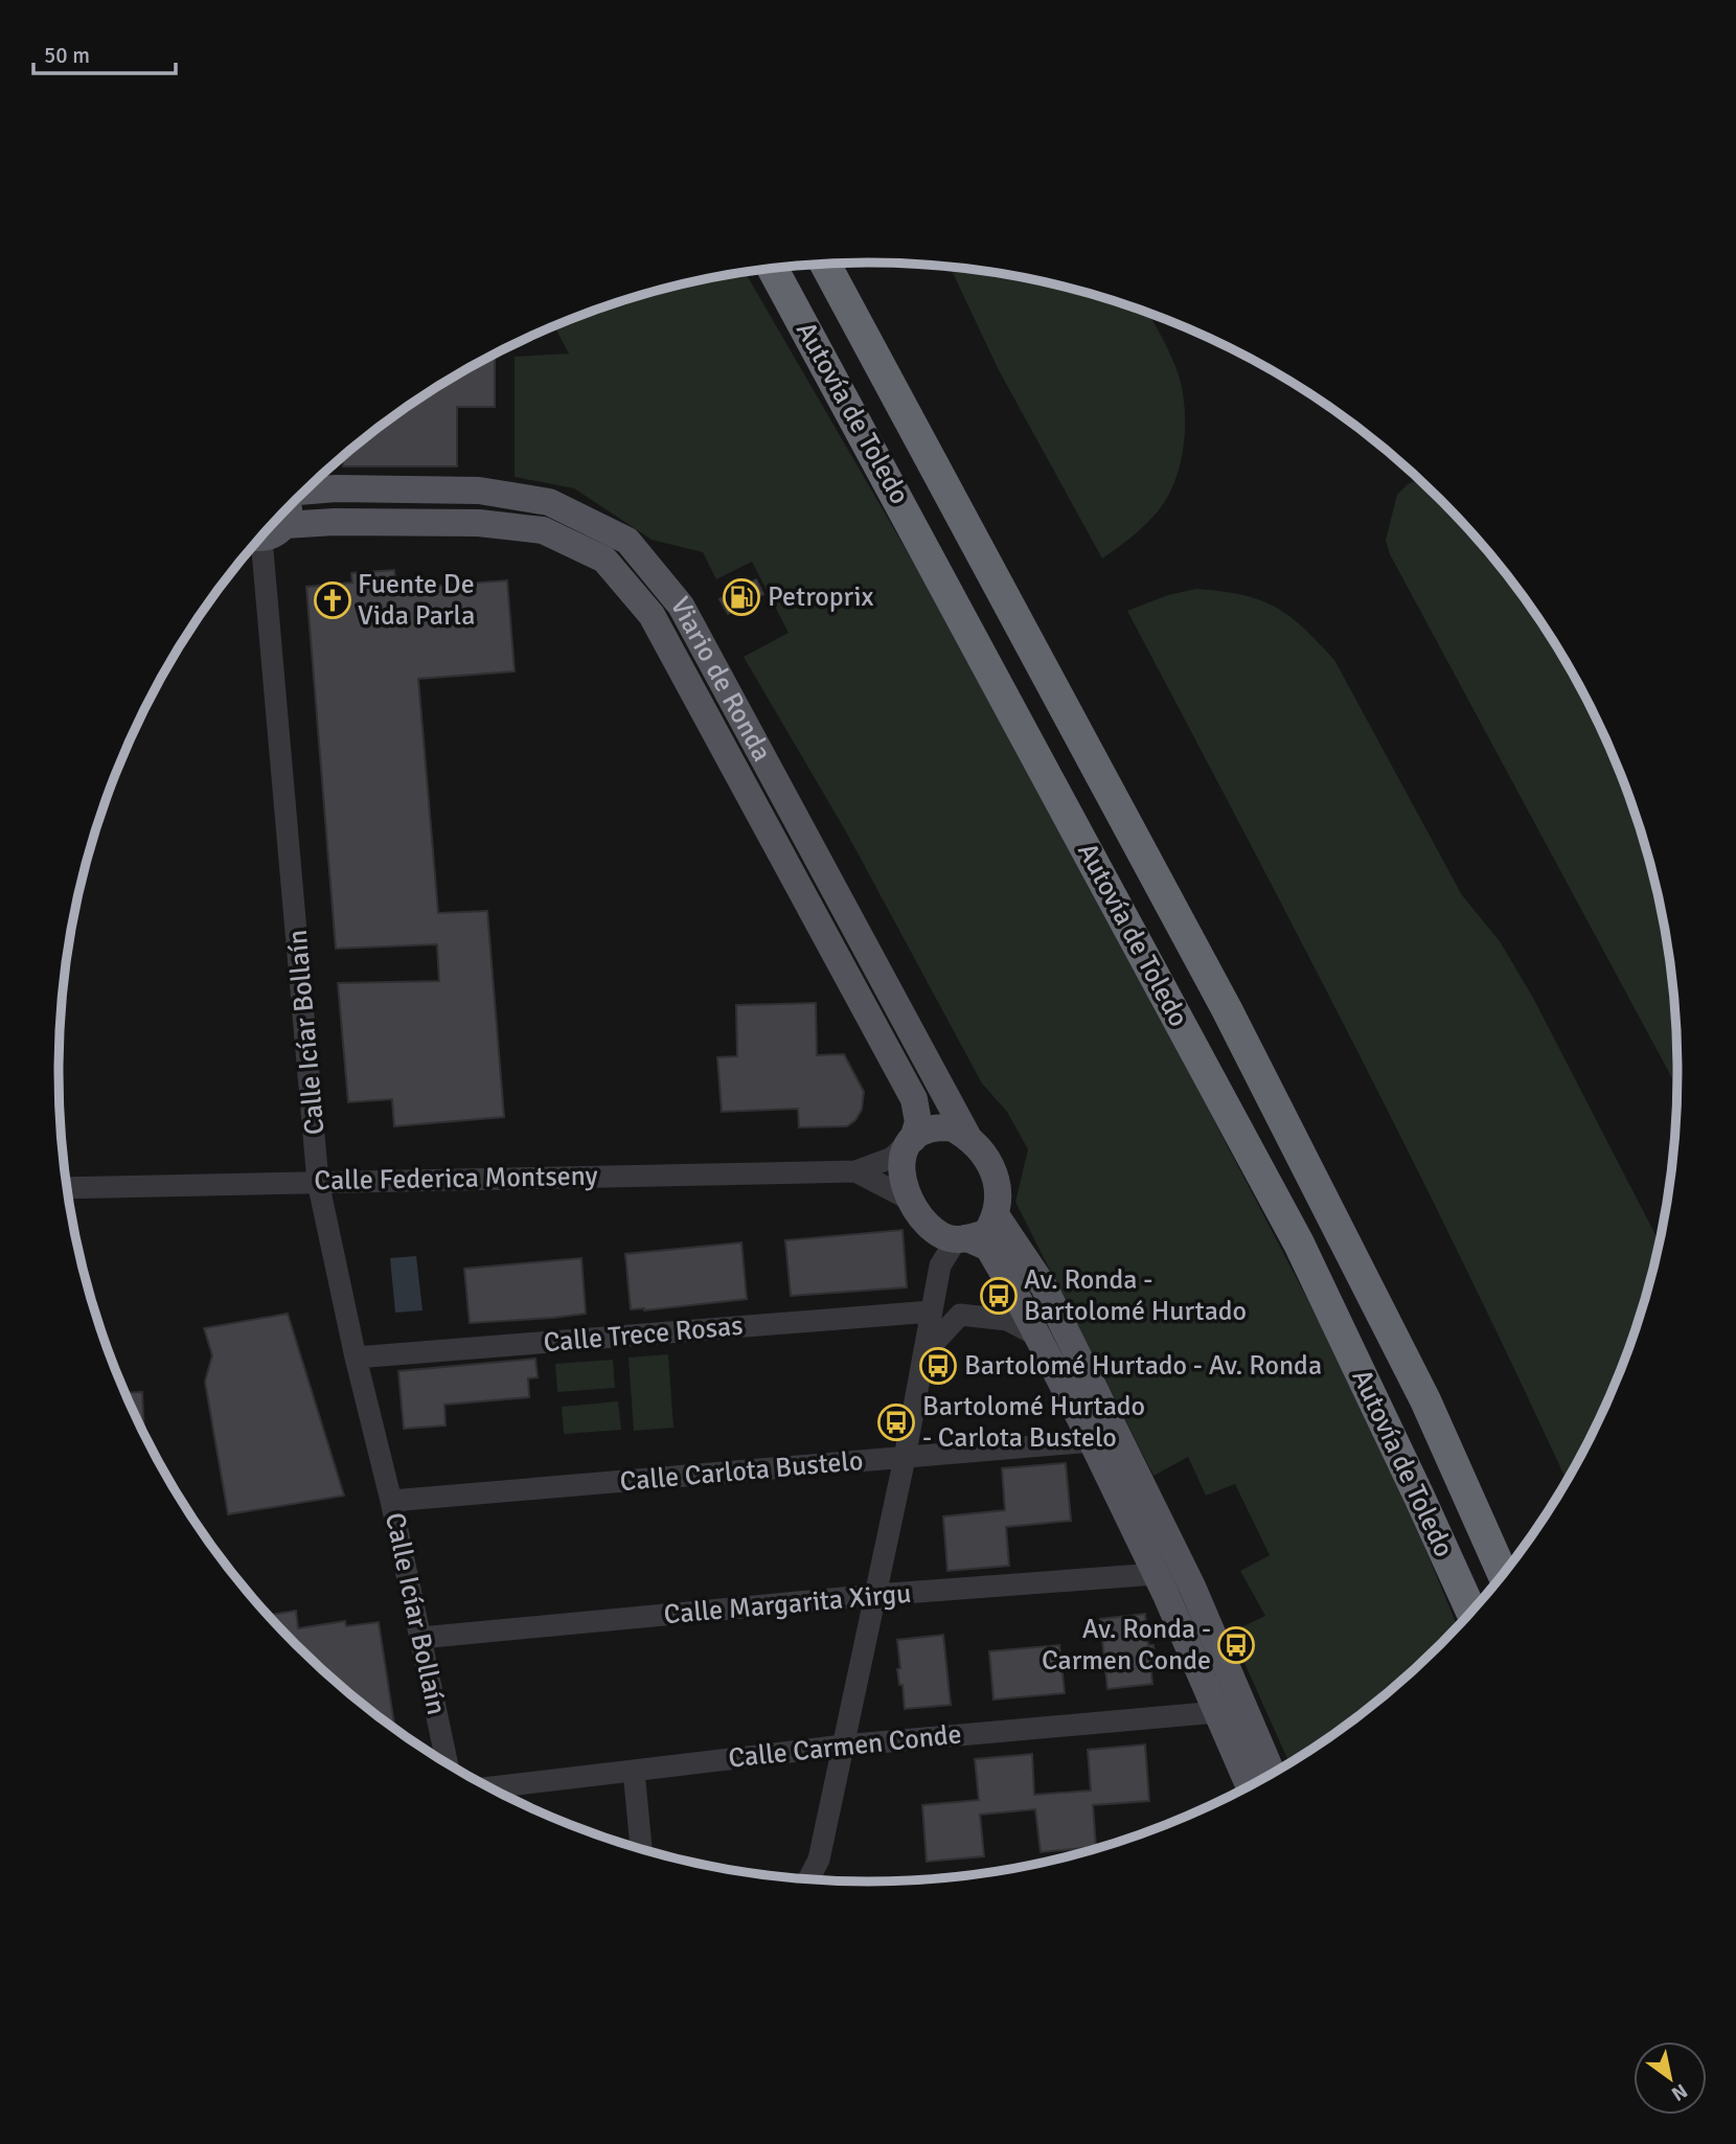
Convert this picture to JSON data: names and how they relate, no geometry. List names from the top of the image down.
{
  "streets": {
    "highway": ["Autovía de Toledo"],
    "main road": ["Viario de Ronda"],
    "street": [
      "Calle Icíar Bollaín",
      "Calle Federica Montseny",
      "Calle Trece Rosas",
      "Calle Carlota Bustelo",
      "Calle Margarita Xirgu",
      "Calle Carmen Conde"
    ]
  },
  "crossings": [
    ["Viario de Ronda", "Calle Icíar Bollaín"],
    ["Viario de Ronda", "Calle Federica Montseny"],
    ["Calle Icíar Bollaín", "Calle Federica Montseny"],
    ["Calle Icíar Bollaín", "Calle Trece Rosas"],
    ["Calle Icíar Bollaín", "Calle Carlota Bustelo"],
    ["Calle Icíar Bollaín", "Calle Margarita Xirgu"]
  ],
  "places": {
    "fuel station": ["Petroprix"],
    "church": ["Fuente De Vida Parla"],
    "bus stop": [
      "Av. Ronda - Bartolomé Hurtado",
      "Bartolomé Hurtado - Av. Ronda",
      "Bartolomé Hurtado - Carlota Bustelo",
      "Av. Ronda - Carmen Conde"
    ]
  },
  "scale_bar": "50 m",
  "north": "bottom right"
}
